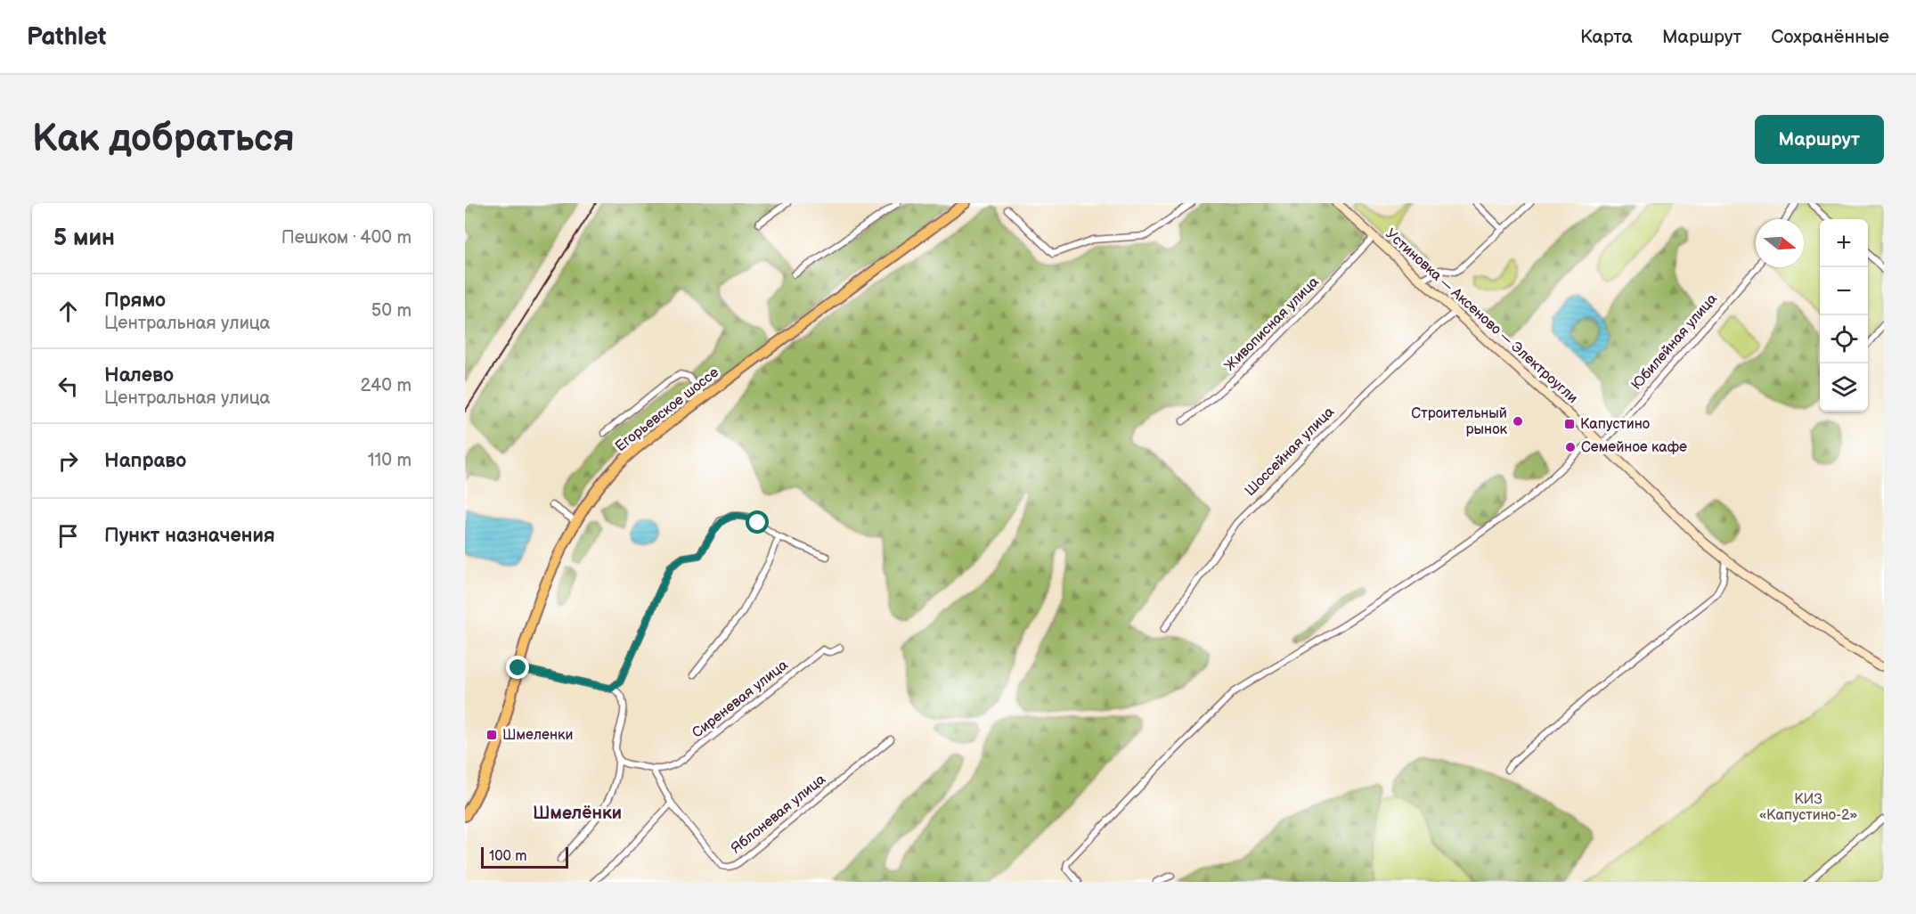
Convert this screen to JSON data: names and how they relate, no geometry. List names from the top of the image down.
{
  "streets": {
    "main road": ["Устиновка — Аксеново — Электроугли", "Егорьевское шоссе"],
    "street": [
      "Живописная улица",
      "Юбилейная улица",
      "Шоссейная улица",
      "Сиреневая улица",
      "Яблоневая улица"
    ]
  },
  "crossings": [
    ["Устиновка — Аксеново — Электроугли", "Живописная улица"],
    ["Устиновка — Аксеново — Электроугли", "Юбилейная улица"],
    ["Устиновка — Аксеново — Электроугли", "Шоссейная улица"],
    ["Сиреневая улица", "Яблоневая улица"]
  ],
  "districts": ["Шмелёнки"],
  "parks": ["КИЗ «Капустино-2»"],
  "places": {
    "other": ["Строительный рынок", "Семейное кафе"],
    "transit": ["Капустино", "Шмеленки"]
  },
  "scale_bar": "100 m",
  "north": "right",
  "page": {
    "header": "Pathlet",
    "nav": ["Карта", "Маршрут", "Сохранённые"],
    "buttons": "Маршрут",
    "title": "Как добраться",
    "heading": ["5 мин", "Пешком · 400 m"],
    "map_buttons": ["+", "−"],
    "list": [
      ["Прямо", "Центральная улица", "50 m"],
      ["Налево", "Центральная улица", "240 m"],
      ["Направо", "110 m"],
      "Пункт назначения"
    ],
    "scale": "100 m"
  }
}
